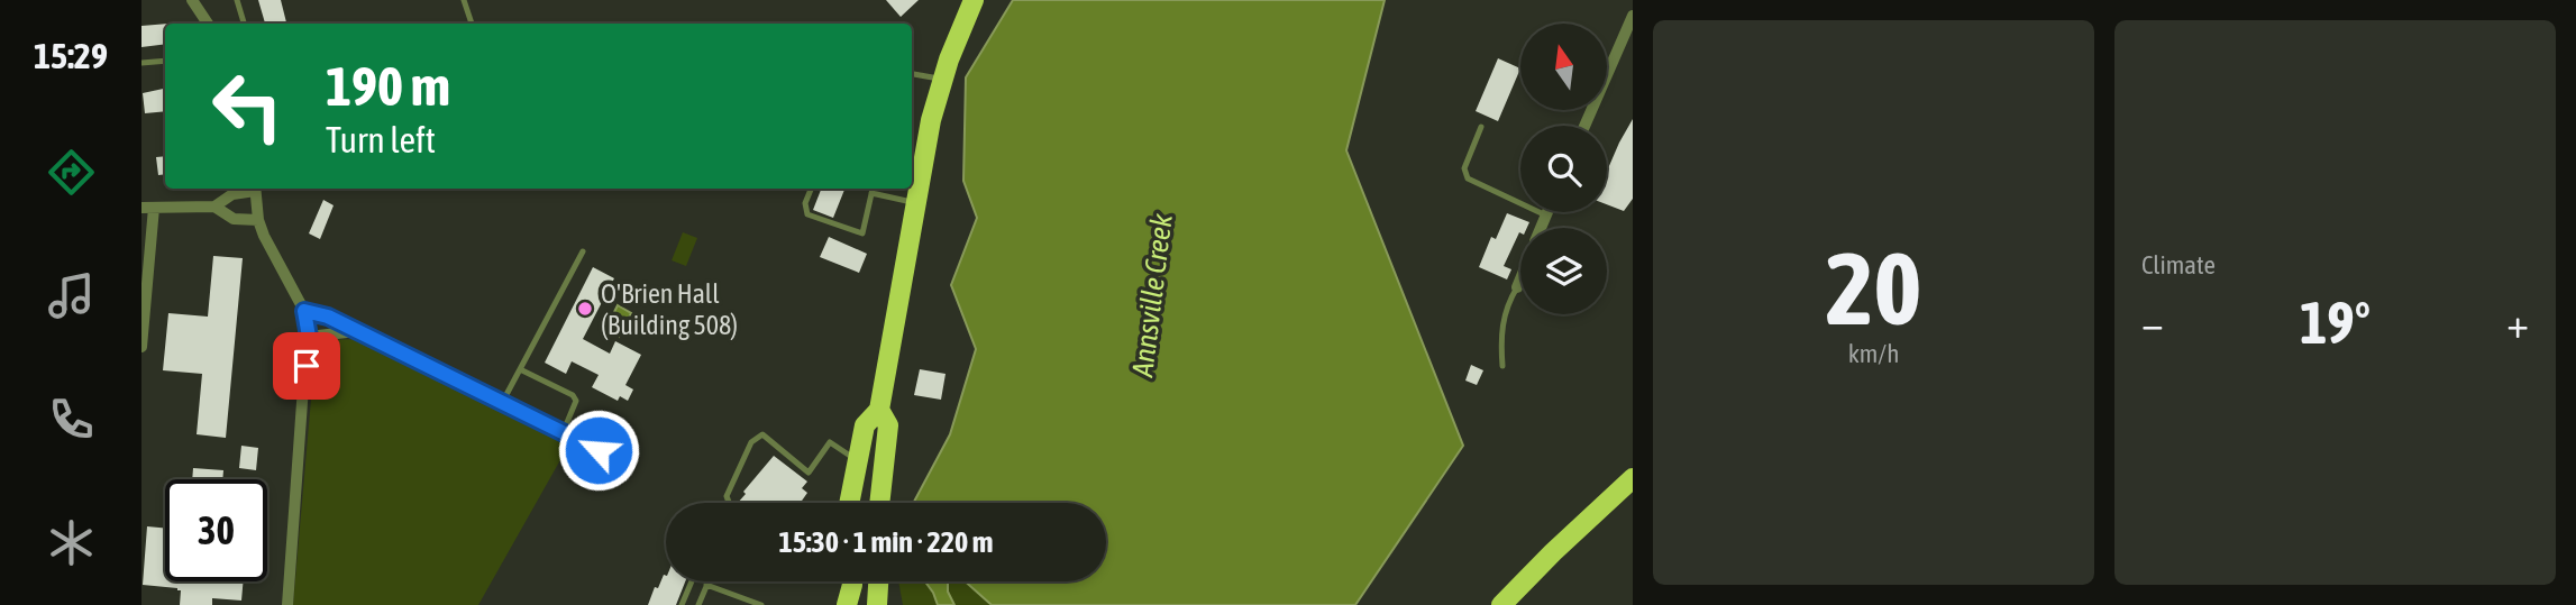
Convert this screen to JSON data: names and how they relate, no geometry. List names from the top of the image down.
{
  "water": ["Annsville Creek"],
  "places": ["O'Brien Hall (Building 508)"],
  "north": "top",
  "page": {
    "tabs": "15:29",
    "tile": [
      ["20", "km/h"],
      "Climate"
    ],
    "turn": ["190 m", "Turn left"],
    "heat": ["−", "19°", "+"],
    "limit": "30",
    "trip": "15:30 · 1 min · 220 m"
  }
}
